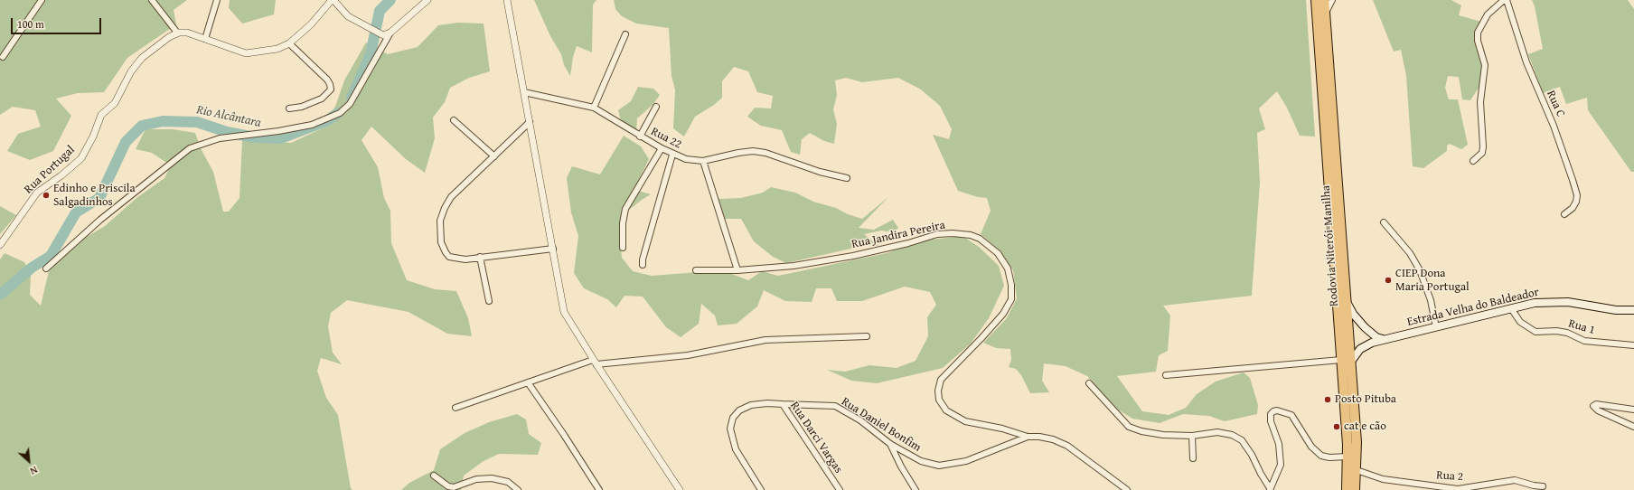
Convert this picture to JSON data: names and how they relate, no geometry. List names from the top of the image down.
{
  "streets": {
    "highway": ["Rodovia Niterói-Manilha"],
    "main road": ["Estrada Velha do Baldeador"],
    "street": [
      "Rua C",
      "Rua 22",
      "Rua Portugal",
      "Rua Jandira Pereira",
      "Rua 1",
      "Rua Daniel Bonfim",
      "Rua Darci Vargas",
      "Rua 2"
    ]
  },
  "crossings": [
    ["Rua Jandira Pereira", "Rua Daniel Bonfim"],
    ["Rodovia Niterói-Manilha", "Estrada Velha do Baldeador"],
    ["Rodovia Niterói-Manilha", "Rua 2"],
    ["Estrada Velha do Baldeador", "Rua 1"],
    ["Rua Daniel Bonfim", "Rua Darci Vargas"]
  ],
  "water": ["Rio Alcântara"],
  "places": [
    "Edinho e Priscila Salgadinhos",
    "CIEP Dona Maria Portugal",
    "Posto Pituba",
    "cat e cão"
  ],
  "scale_bar": "100 m",
  "north": "bottom right"
}
